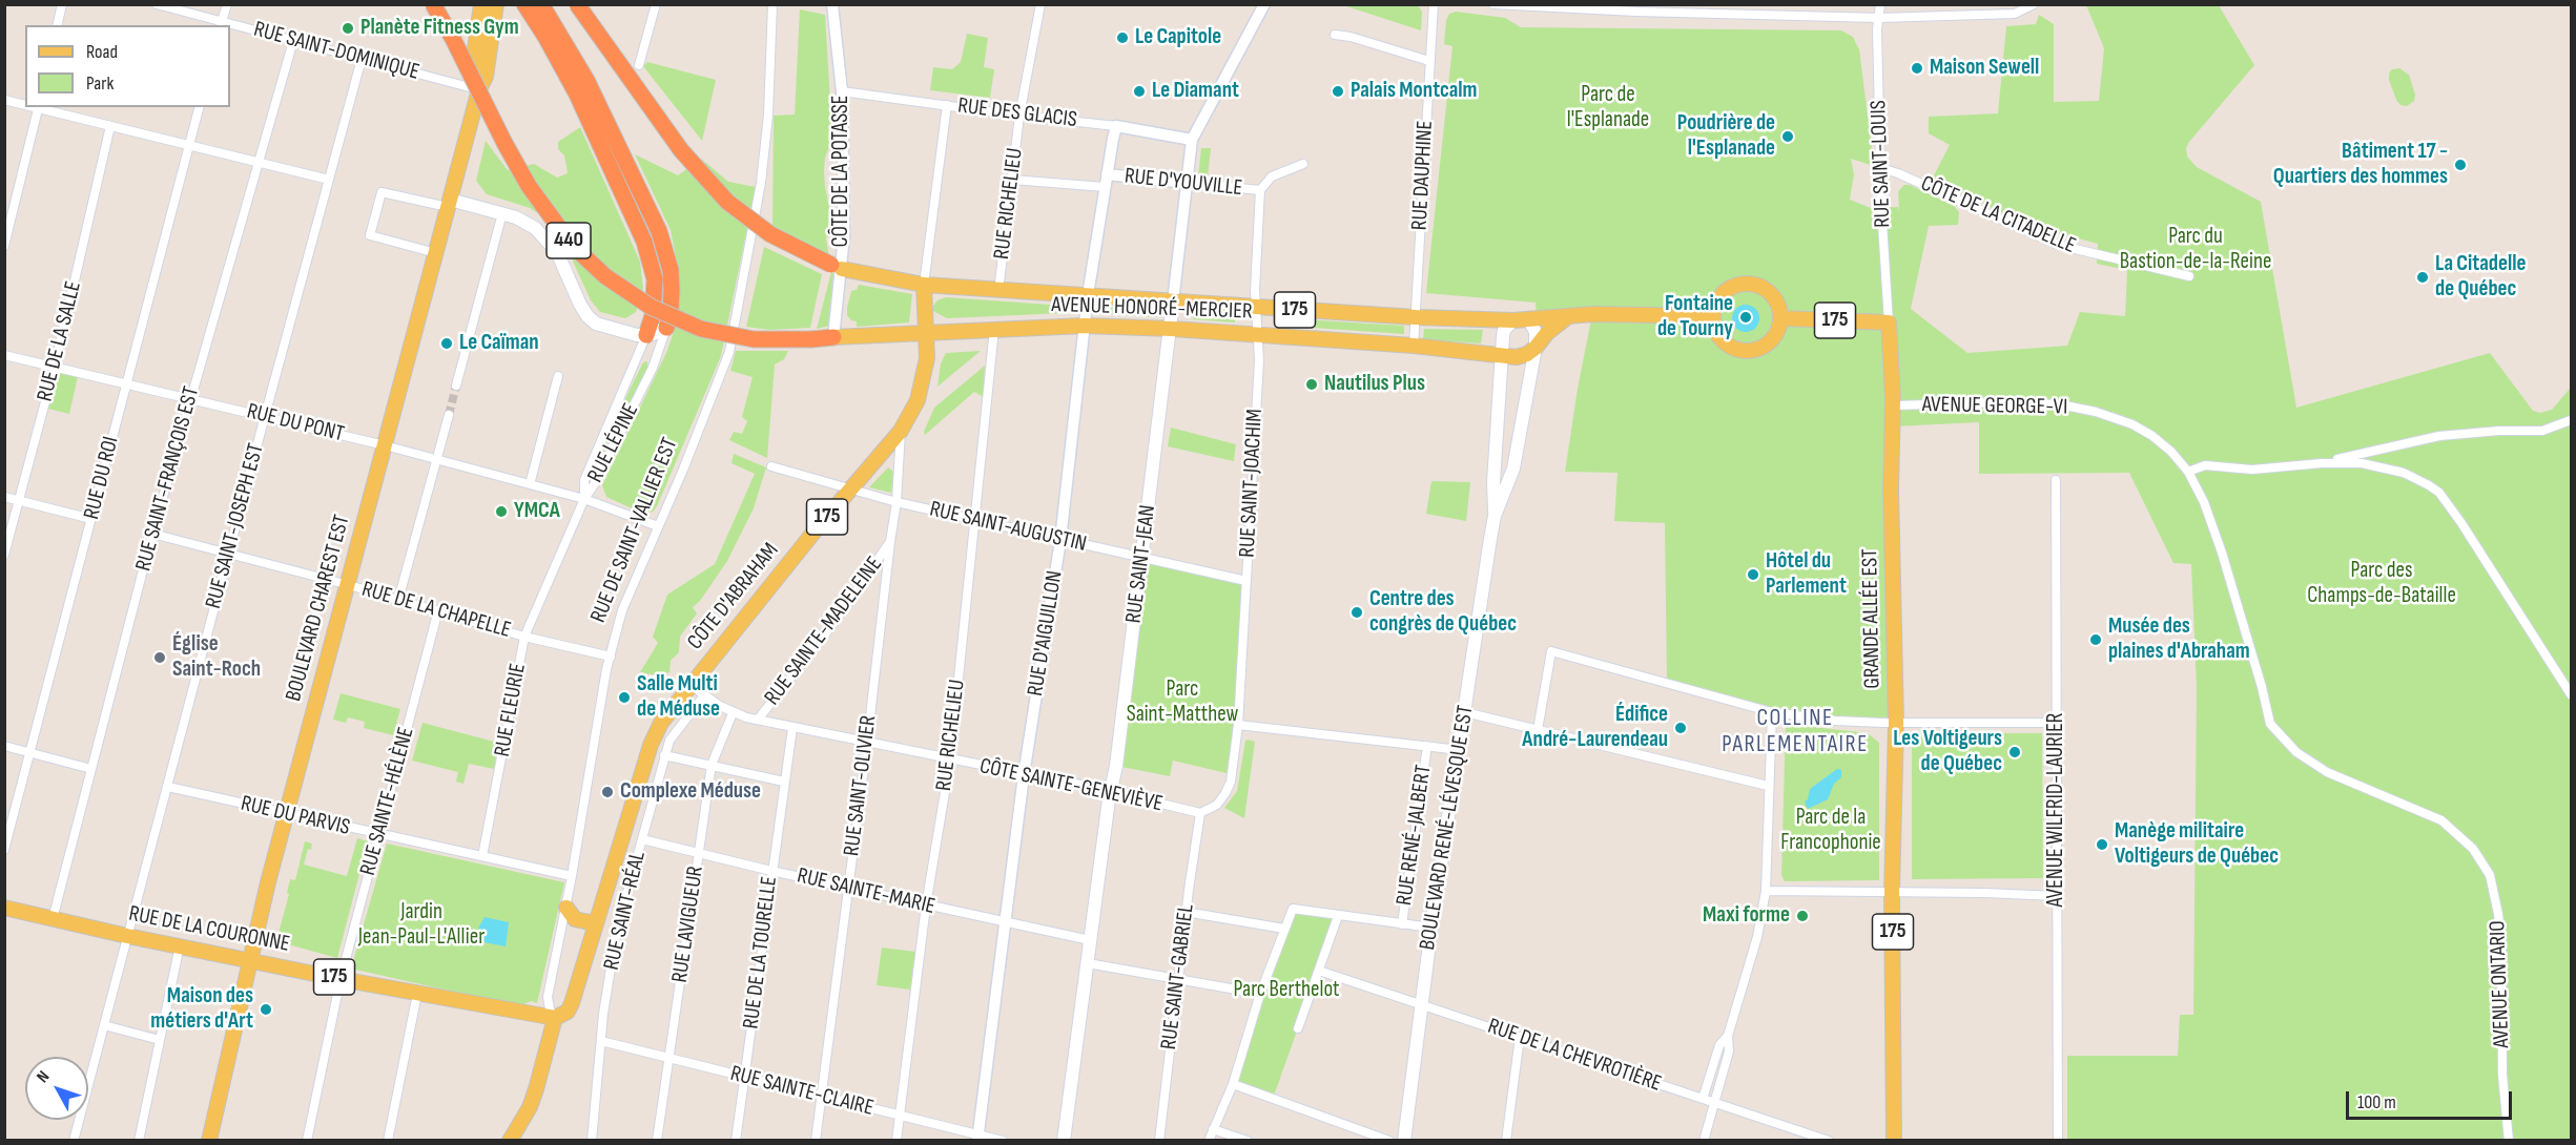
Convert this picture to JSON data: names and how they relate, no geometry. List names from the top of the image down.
{
  "streets": {
    "highway": ["440"],
    "main road": [
      "AVENUE HONORÉ-MERCIER",
      "175",
      "RUE DE SAINT-VALLIER EST",
      "RUE SAINT-JEAN",
      "CÔTE D'ABRAHAM",
      "BOULEVARD CHAREST EST",
      "GRANDE ALLÉE EST",
      "BOULEVARD RENÉ-LÉVESQUE EST",
      "RUE DE LA COURONNE"
    ],
    "street": [
      "RUE SAINT-DOMINIQUE",
      "RUE DES GLACIS",
      "RUE SAINT-LOUIS",
      "CÔTE DE LA POTASSE",
      "RUE DAUPHINE",
      "RUE D'YOUVILLE",
      "RUE RICHELIEU",
      "CÔTE DE LA CITADELLE",
      "RUE DE LA SALLE",
      "AVENUE GEORGE-VI",
      "RUE DU PONT",
      "RUE LÉPINE",
      "RUE DU ROI",
      "RUE SAINT-FRANÇOIS EST",
      "RUE SAINT-JOACHIM",
      "RUE SAINT-JOSEPH EST",
      "RUE SAINT-AUGUSTIN",
      "RUE DE LA CHAPELLE",
      "RUE SAINTE-MADELEINE",
      "RUE D'AIGUILLON",
      "RUE FLEURIE",
      "RUE SAINT-OLIVIER",
      "CÔTE SAINTE-GENEVIÈVE",
      "RUE SAINTE-HÉLÈNE",
      "AVENUE WILFRID-LAURIER",
      "RUE DU PARVIS",
      "RUE RENÉ-JALBERT",
      "RUE SAINTE-MARIE",
      "RUE SAINT-RÉAL",
      "RUE LAVIGUEUR",
      "RUE DE LA TOURELLE",
      "RUE SAINT-GABRIEL",
      "AVENUE ONTARIO",
      "RUE DE LA CHEVROTIÈRE",
      "RUE SAINTE-CLAIRE"
    ]
  },
  "crossings": [
    ["RUE SAINT-DOMINIQUE", "RUE SAINT-FRANÇOIS EST"],
    ["RUE SAINT-DOMINIQUE", "RUE SAINT-JOSEPH EST"],
    ["RUE SAINT-DOMINIQUE", "BOULEVARD CHAREST EST"],
    ["RUE DES GLACIS", "CÔTE DE LA POTASSE"],
    ["RUE DES GLACIS", "RUE RICHELIEU"],
    ["RUE DES GLACIS", "RUE SAINT-JEAN"],
    ["RUE DES GLACIS", "RUE D'AIGUILLON"],
    ["RUE SAINT-LOUIS", "CÔTE DE LA CITADELLE"],
    ["RUE SAINT-LOUIS", "175"],
    ["RUE SAINT-LOUIS", "GRANDE ALLÉE EST"],
    ["CÔTE DE LA POTASSE", "440"],
    ["CÔTE DE LA POTASSE", "AVENUE HONORÉ-MERCIER"],
    ["RUE DAUPHINE", "AVENUE HONORÉ-MERCIER"],
    ["RUE D'YOUVILLE", "RUE RICHELIEU"],
    ["RUE D'YOUVILLE", "RUE SAINT-JOACHIM"],
    ["RUE D'YOUVILLE", "RUE SAINT-JEAN"],
    ["RUE D'YOUVILLE", "RUE D'AIGUILLON"],
    ["RUE RICHELIEU", "AVENUE HONORÉ-MERCIER"],
    ["RUE RICHELIEU", "RUE SAINT-AUGUSTIN"],
    ["RUE RICHELIEU", "CÔTE SAINTE-GENEVIÈVE"],
    ["RUE RICHELIEU", "RUE SAINTE-MARIE"],
    ["RUE RICHELIEU", "RUE SAINTE-CLAIRE"],
    ["440", "AVENUE HONORÉ-MERCIER"],
    ["AVENUE HONORÉ-MERCIER", "175"],
    ["AVENUE HONORÉ-MERCIER", "RUE SAINT-JOACHIM"],
    ["AVENUE HONORÉ-MERCIER", "RUE SAINT-JEAN"],
    ["AVENUE HONORÉ-MERCIER", "CÔTE D'ABRAHAM"],
    ["AVENUE HONORÉ-MERCIER", "RUE D'AIGUILLON"],
    ["AVENUE HONORÉ-MERCIER", "BOULEVARD RENÉ-LÉVESQUE EST"],
    ["175", "GRANDE ALLÉE EST"],
    ["RUE DE LA SALLE", "RUE DU PONT"],
    ["AVENUE GEORGE-VI", "GRANDE ALLÉE EST"],
    ["AVENUE GEORGE-VI", "AVENUE ONTARIO"],
    ["RUE DU PONT", "RUE LÉPINE"],
    ["RUE DU PONT", "RUE DU ROI"],
    ["RUE DU PONT", "RUE SAINT-FRANÇOIS EST"],
    ["RUE DU PONT", "RUE SAINT-JOSEPH EST"],
    ["RUE DU PONT", "RUE DE SAINT-VALLIER EST"],
    ["RUE DU PONT", "BOULEVARD CHAREST EST"],
    ["RUE DU PONT", "RUE FLEURIE"],
    ["RUE LÉPINE", "RUE FLEURIE"],
    ["RUE SAINT-FRANÇOIS EST", "RUE DE LA CHAPELLE"],
    ["RUE SAINT-FRANÇOIS EST", "RUE DE LA COURONNE"],
    ["RUE SAINT-JOACHIM", "RUE SAINT-AUGUSTIN"],
    ["RUE SAINT-JOACHIM", "CÔTE SAINTE-GENEVIÈVE"],
    ["RUE SAINT-JOACHIM", "RUE SAINT-GABRIEL"],
    ["RUE SAINT-JOSEPH EST", "RUE DE LA CHAPELLE"],
    ["RUE SAINT-JOSEPH EST", "RUE DU PARVIS"],
    ["RUE SAINT-JOSEPH EST", "RUE DE LA COURONNE"],
    ["RUE SAINT-AUGUSTIN", "RUE SAINT-JEAN"],
    ["RUE SAINT-AUGUSTIN", "CÔTE D'ABRAHAM"],
    ["RUE SAINT-AUGUSTIN", "RUE D'AIGUILLON"],
    ["RUE SAINT-AUGUSTIN", "RUE SAINT-OLIVIER"],
    ["RUE DE SAINT-VALLIER EST", "CÔTE D'ABRAHAM"],
    ["RUE DE SAINT-VALLIER EST", "RUE DE LA CHAPELLE"],
    ["RUE DE SAINT-VALLIER EST", "RUE DU PARVIS"],
    ["RUE DE SAINT-VALLIER EST", "RUE DE LA COURONNE"],
    ["RUE SAINT-JEAN", "CÔTE SAINTE-GENEVIÈVE"],
    ["RUE SAINT-JEAN", "RUE SAINTE-MARIE"],
    ["CÔTE D'ABRAHAM", "RUE SAINT-OLIVIER"],
    ["CÔTE D'ABRAHAM", "CÔTE SAINTE-GENEVIÈVE"],
    ["CÔTE D'ABRAHAM", "RUE DE LA COURONNE"],
    ["BOULEVARD CHAREST EST", "RUE DE LA CHAPELLE"],
    ["BOULEVARD CHAREST EST", "RUE DU PARVIS"],
    ["BOULEVARD CHAREST EST", "RUE DE LA COURONNE"],
    ["RUE DE LA CHAPELLE", "RUE FLEURIE"],
    ["RUE DE LA CHAPELLE", "RUE SAINTE-HÉLÈNE"],
    ["RUE SAINTE-MADELEINE", "RUE SAINT-OLIVIER"],
    ["RUE SAINTE-MADELEINE", "CÔTE SAINTE-GENEVIÈVE"],
    ["RUE D'AIGUILLON", "CÔTE SAINTE-GENEVIÈVE"],
    ["RUE D'AIGUILLON", "RUE SAINTE-MARIE"],
    ["RUE D'AIGUILLON", "RUE SAINTE-CLAIRE"],
    ["RUE FLEURIE", "RUE DU PARVIS"],
    ["RUE SAINT-OLIVIER", "CÔTE SAINTE-GENEVIÈVE"],
    ["RUE SAINT-OLIVIER", "RUE SAINTE-MARIE"],
    ["RUE SAINT-OLIVIER", "RUE SAINTE-CLAIRE"],
    ["CÔTE SAINTE-GENEVIÈVE", "RUE SAINT-RÉAL"],
    ["CÔTE SAINTE-GENEVIÈVE", "RUE LAVIGUEUR"],
    ["CÔTE SAINTE-GENEVIÈVE", "RUE DE LA TOURELLE"],
    ["CÔTE SAINTE-GENEVIÈVE", "RUE SAINT-GABRIEL"],
    ["RUE SAINTE-HÉLÈNE", "RUE DU PARVIS"],
    ["RUE SAINTE-HÉLÈNE", "RUE DE LA COURONNE"],
    ["BOULEVARD RENÉ-LÉVESQUE EST", "RUE DE LA CHEVROTIÈRE"],
    ["RUE SAINTE-MARIE", "RUE SAINT-RÉAL"],
    ["RUE SAINTE-MARIE", "RUE LAVIGUEUR"],
    ["RUE SAINTE-MARIE", "RUE DE LA TOURELLE"],
    ["RUE SAINT-RÉAL", "RUE SAINTE-CLAIRE"],
    ["RUE LAVIGUEUR", "RUE SAINTE-CLAIRE"],
    ["RUE DE LA TOURELLE", "RUE SAINTE-CLAIRE"]
  ],
  "districts": ["COLLINE PARLEMENTAIRE"],
  "parks": [
    "Parc de l'Esplanade",
    "Parc du Bastion-de-la-Reine",
    "Parc des Champs-de-Bataille",
    "Parc Saint-Matthew",
    "Parc de la Francophonie",
    "Jardin Jean-Paul-L'Allier",
    "Parc Berthelot"
  ],
  "places": [
    "Planète Fitness Gym",
    "Le Capitole",
    "Maison Sewell",
    "Le Diamant",
    "Palais Montcalm",
    "Poudrière de l'Esplanade",
    "Bâtiment 17 - Quartiers des hommes",
    "La Citadelle de Québec",
    "Fontaine de Tourny",
    "Le Caïman",
    "Nautilus Plus",
    "YMCA",
    "Hôtel du Parlement",
    "Centre des congrès de Québec",
    "Musée des plaines d'Abraham",
    "Église Saint-Roch",
    "Salle Multi de Méduse",
    "Édifice André-Laurendeau",
    "Les Voltigeurs de Québec",
    "Complexe Méduse",
    "Manège militaire Voltigeurs de Québec",
    "Maxi forme",
    "Maison des métiers d'Art"
  ],
  "legend": ["Road", "Park"],
  "scale_bar": "100 m",
  "north": "top left"
}
